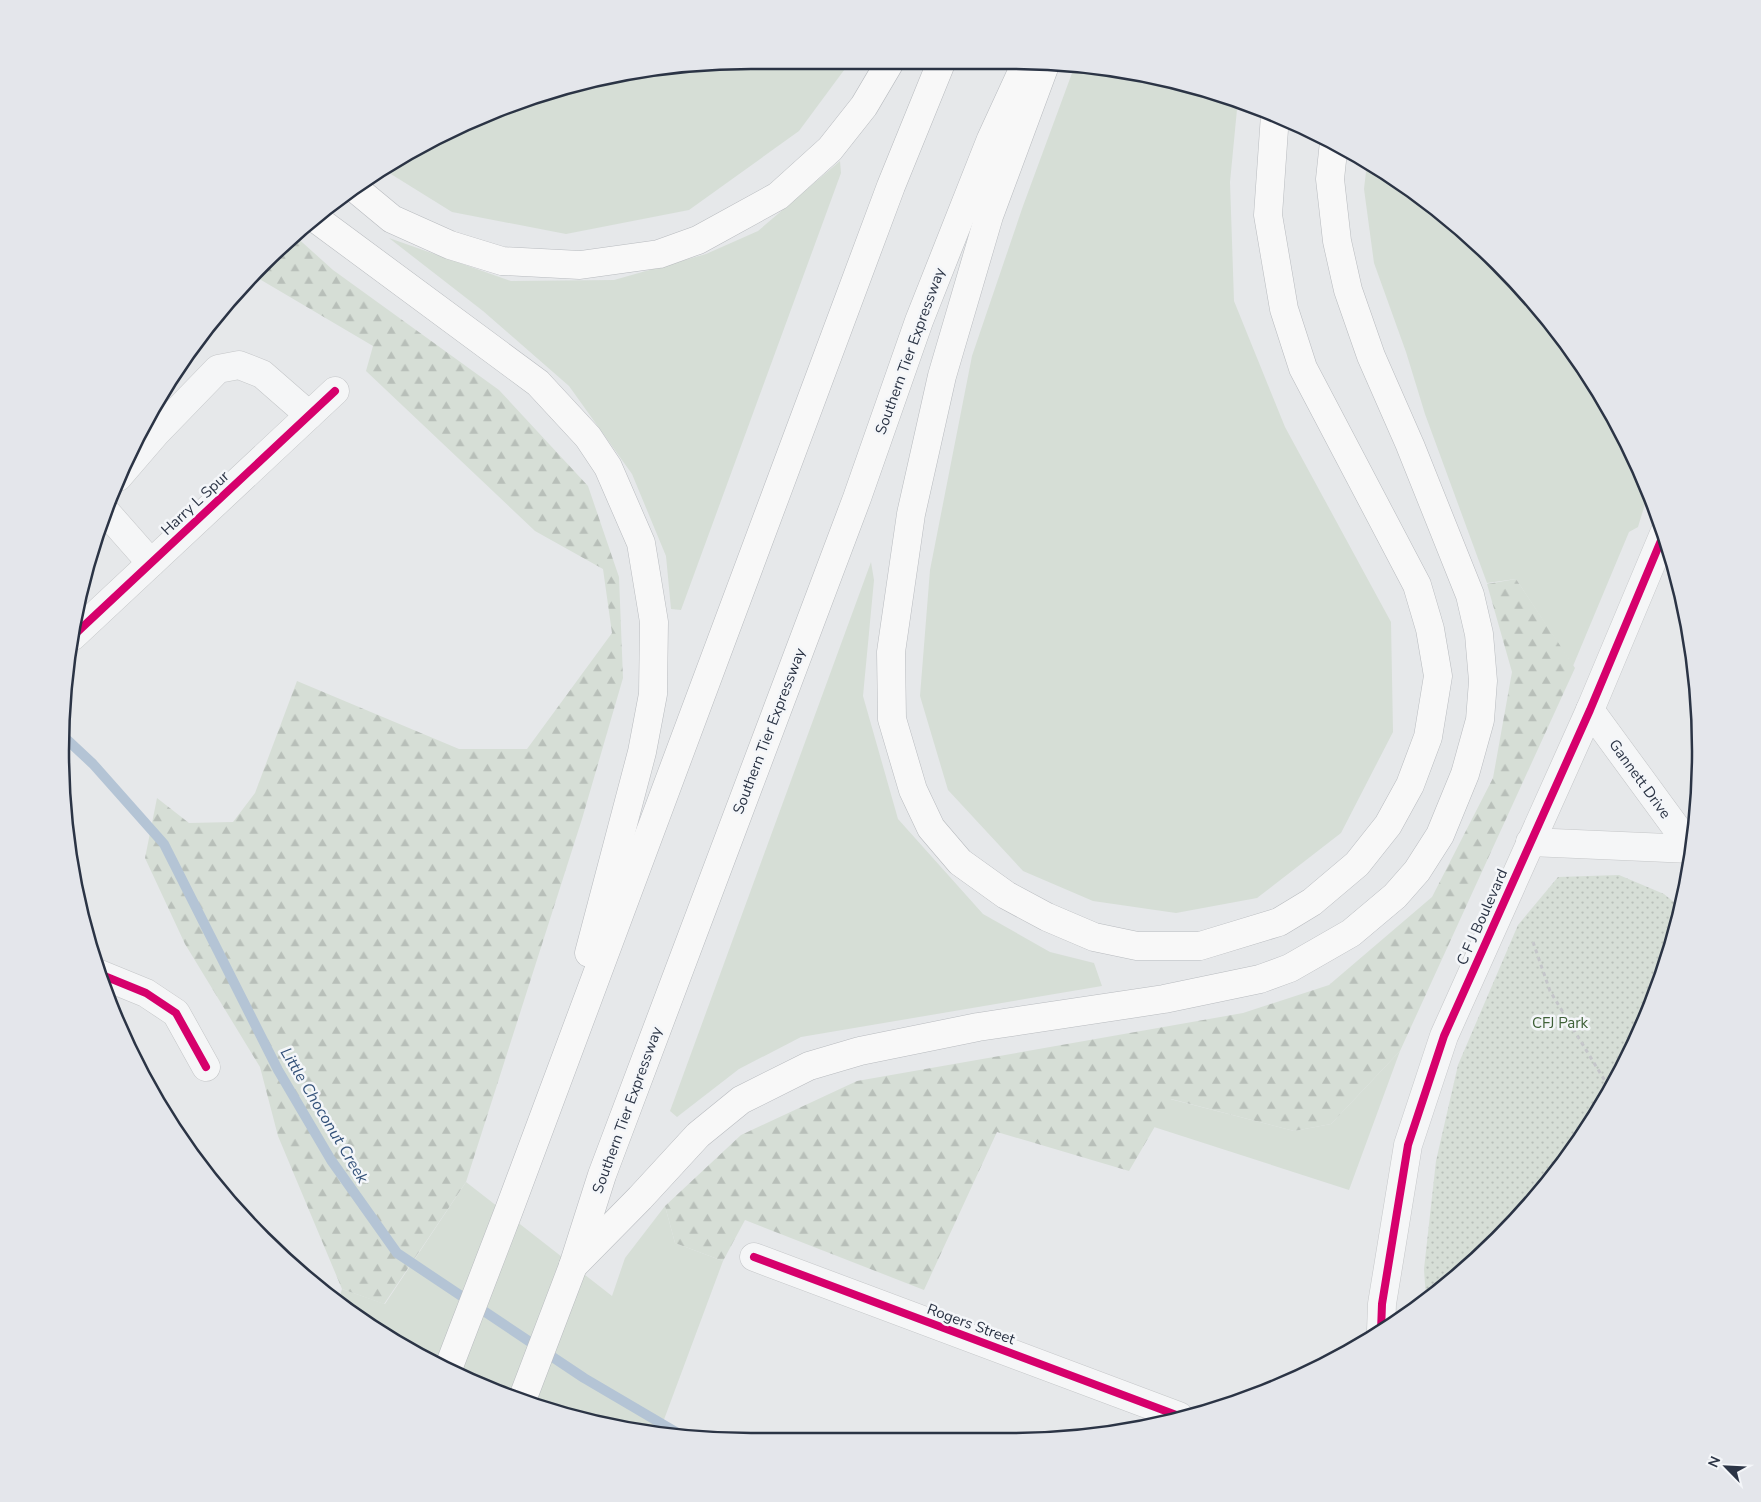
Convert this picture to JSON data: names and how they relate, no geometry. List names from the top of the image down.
{
  "streets": {
    "highway": ["Southern Tier Expressway"],
    "street": [
      "Harry L Spur",
      "Gannett Drive",
      "C F J Boulevard",
      "Rogers Street"
    ]
  },
  "crossings": [
    ["Gannett Drive", "C F J Boulevard"]
  ],
  "water": ["Little Choconut Creek"],
  "parks": ["CFJ Park"],
  "north": "top left"
}
